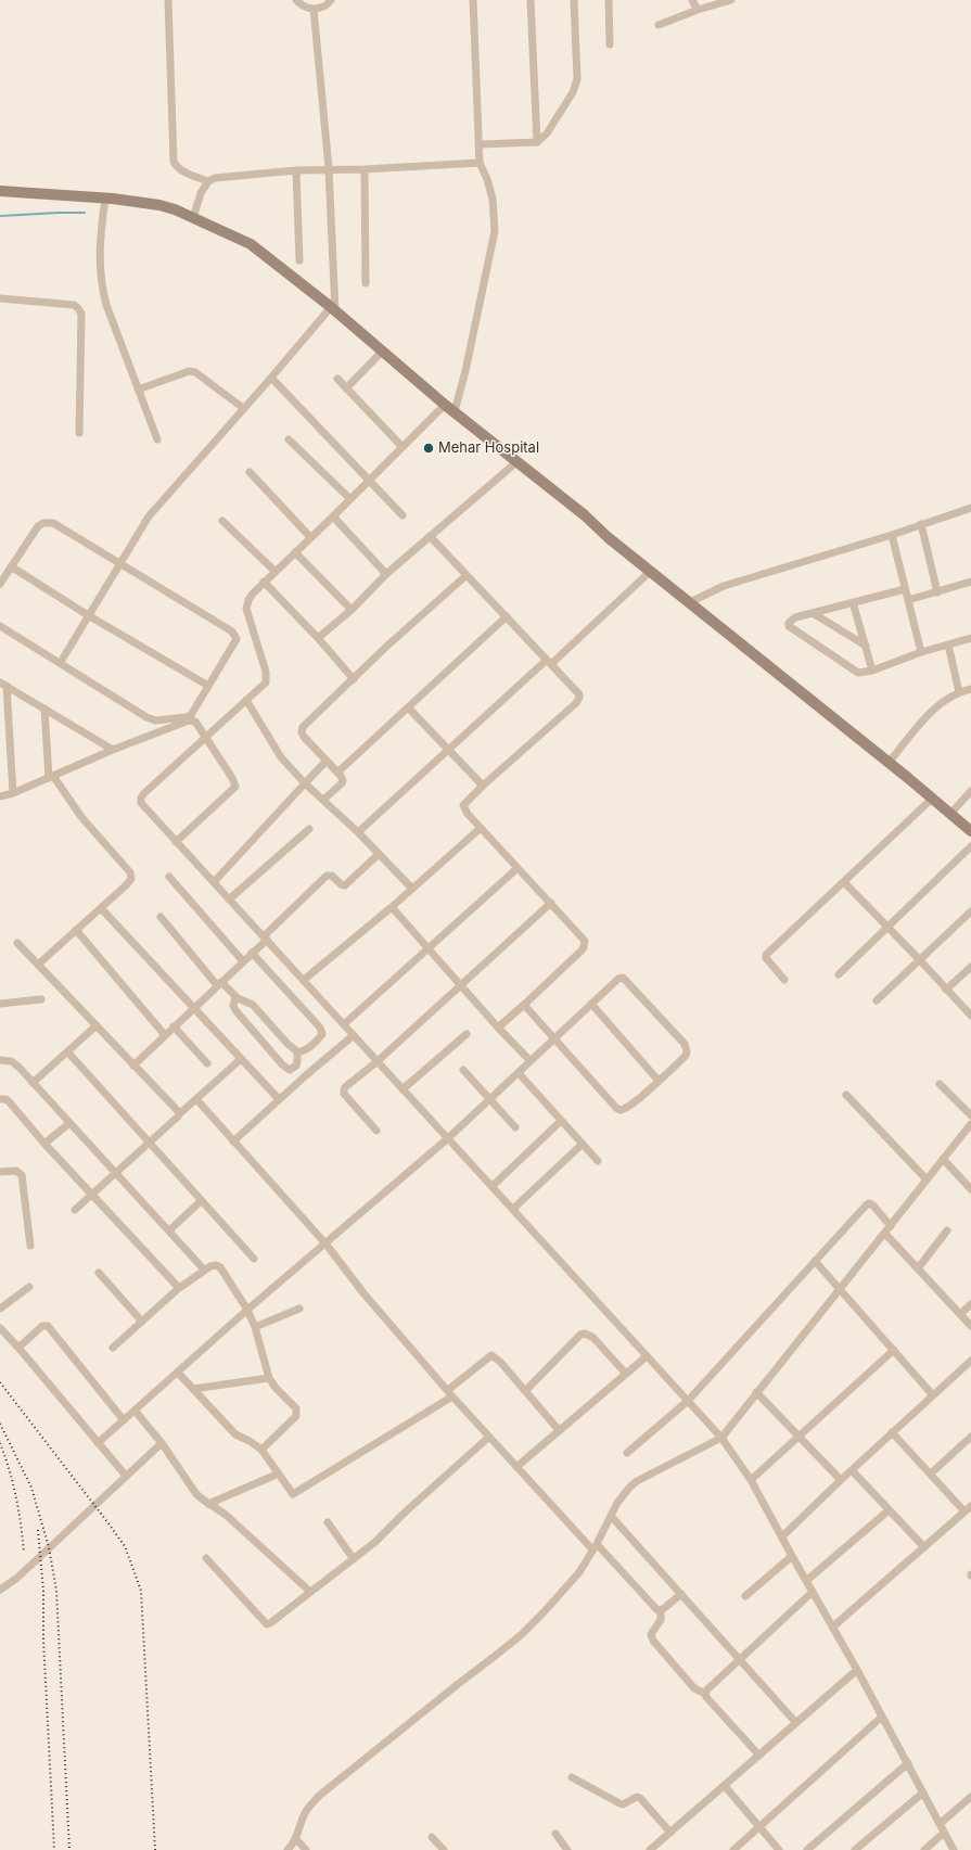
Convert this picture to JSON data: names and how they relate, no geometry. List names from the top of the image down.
{
  "places": ["Mehar Hospital"]
}
